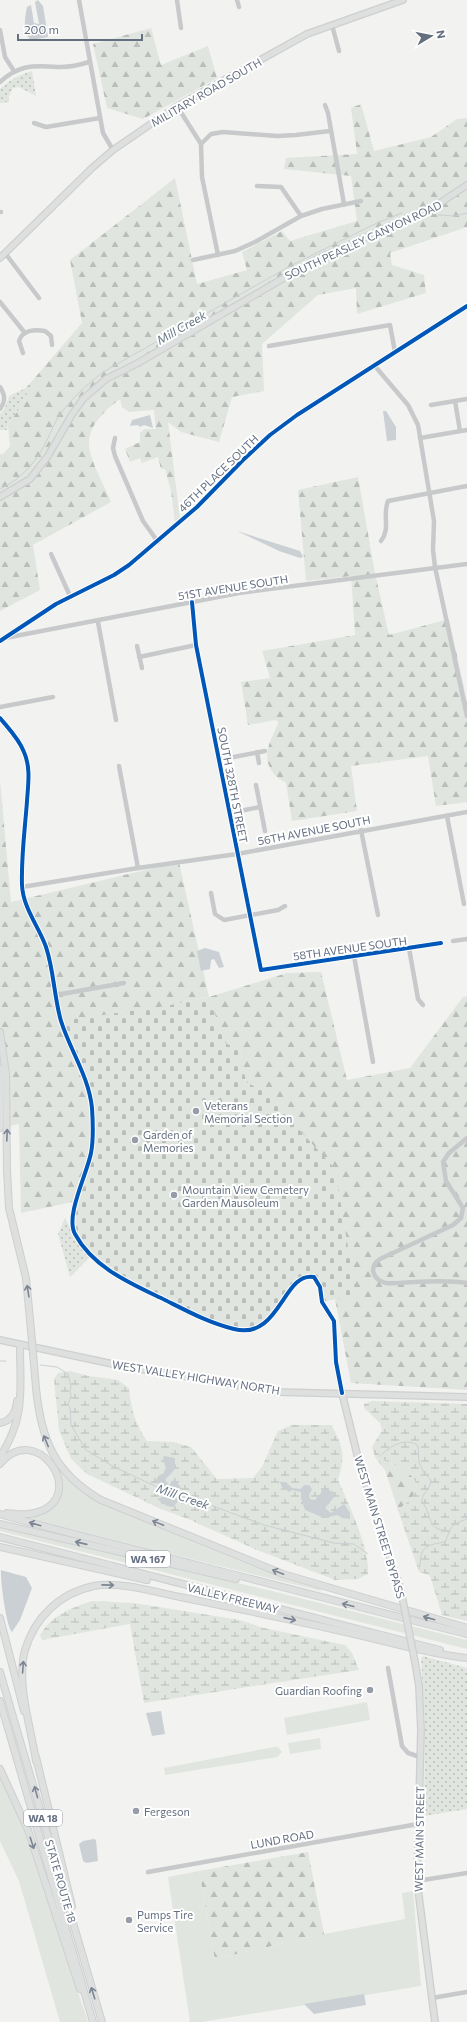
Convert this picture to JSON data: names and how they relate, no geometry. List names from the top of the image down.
{
  "streets": {
    "highway": [
      "WA 167",
      "VALLEY FREEWAY",
      "WA 18",
      "STATE ROUTE 18"
    ],
    "main road": [
      "MILITARY ROAD SOUTH",
      "SOUTH PEASLEY CANYON ROAD",
      "WEST VALLEY HIGHWAY NORTH",
      "WEST MAIN STREET BYPASS",
      "WEST MAIN STREET"
    ],
    "street": [
      "46TH PLACE SOUTH",
      "51ST AVENUE SOUTH",
      "SOUTH 328TH STREET",
      "56TH AVENUE SOUTH",
      "58TH AVENUE SOUTH",
      "LUND ROAD"
    ]
  },
  "crossings": [
    ["46TH PLACE SOUTH", "51ST AVENUE SOUTH"],
    ["51ST AVENUE SOUTH", "SOUTH 328TH STREET"],
    ["SOUTH 328TH STREET", "56TH AVENUE SOUTH"],
    ["SOUTH 328TH STREET", "58TH AVENUE SOUTH"],
    ["WEST VALLEY HIGHWAY NORTH", "WEST MAIN STREET BYPASS"],
    ["WEST MAIN STREET BYPASS", "WEST MAIN STREET"],
    ["WA 167", "VALLEY FREEWAY"],
    ["LUND ROAD", "WEST MAIN STREET"]
  ],
  "water": ["Mill Creek"],
  "places": [
    "Veterans Memorial Section",
    "Garden of Memories",
    "Mountain View Cemetery Garden Mausoleum",
    "Guardian Roofing",
    "Fergeson",
    "Pumps Tire Service"
  ],
  "scale_bar": "200 m",
  "north": "right"
}
